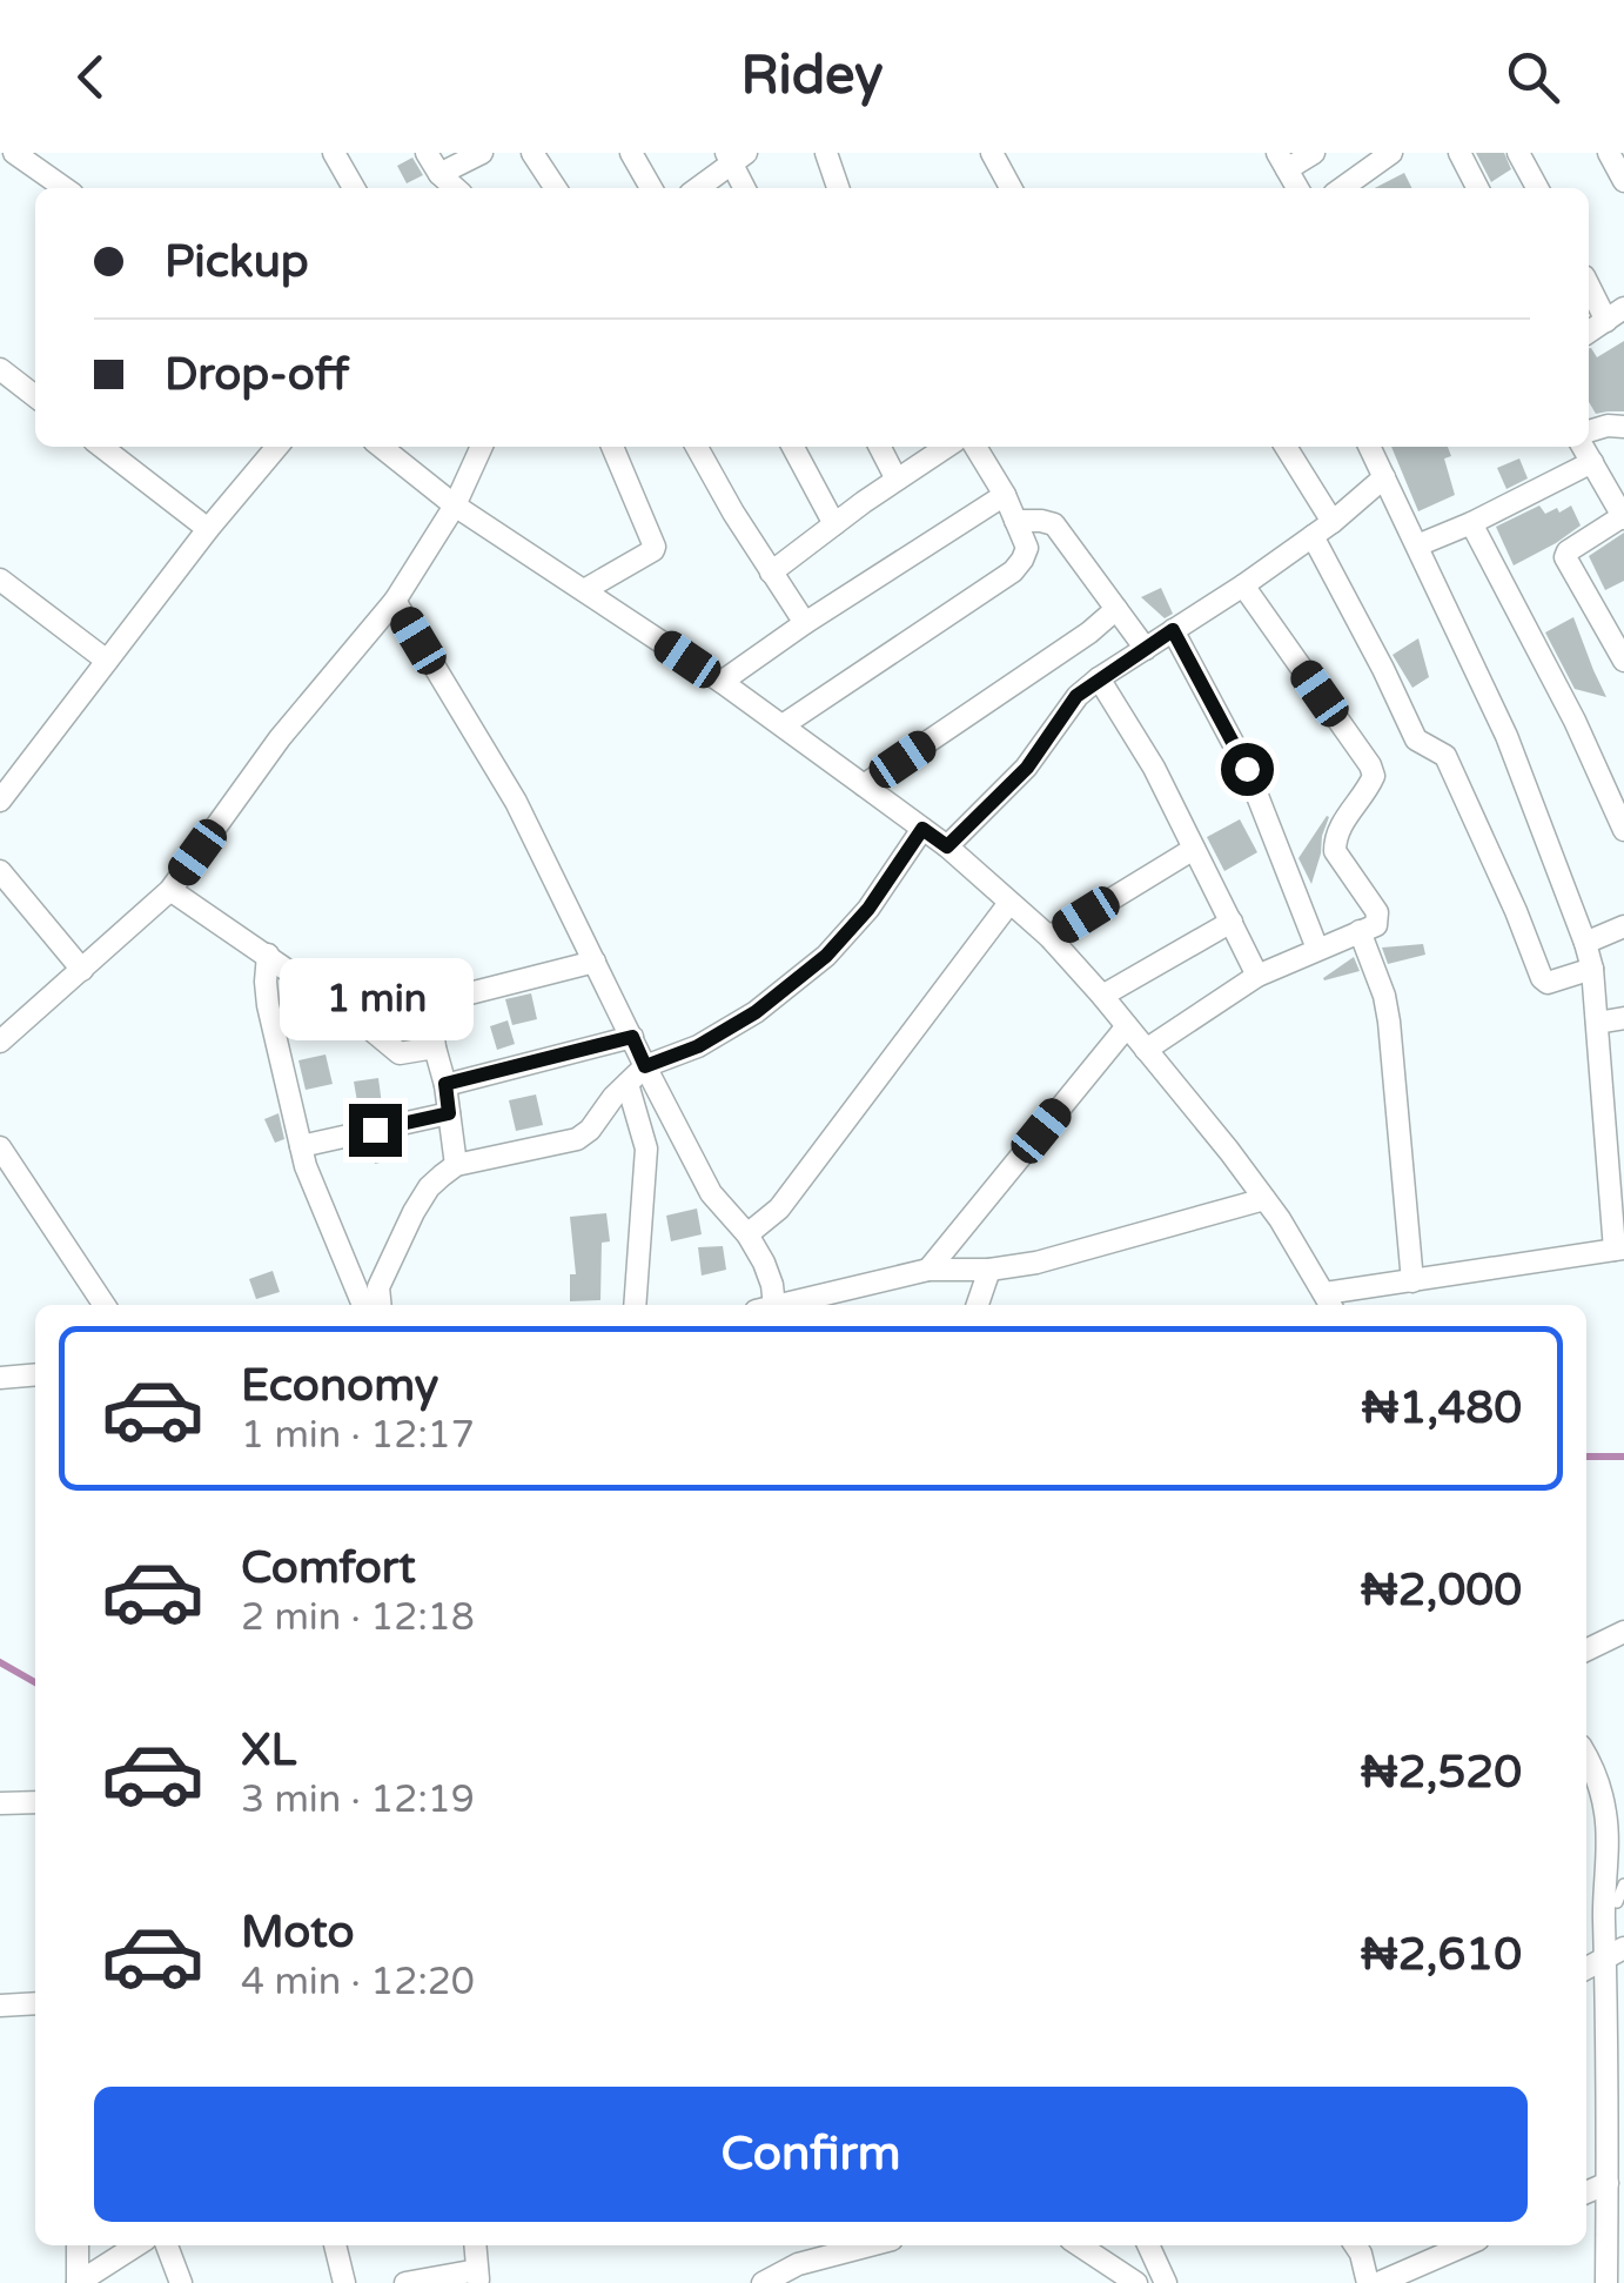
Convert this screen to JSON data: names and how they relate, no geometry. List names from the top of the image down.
{
  "page": {
    "header": "Ridey",
    "banner": ["Pickup", "Drop-off"],
    "bubble": "1 min",
    "list": [
      {
        "name": "Economy",
        "note": "1 min · 12:17",
        "value": "₦1,480"
      },
      {
        "name": "Comfort",
        "note": "2 min · 12:18",
        "value": "₦2,000"
      },
      {
        "name": "XL",
        "note": "3 min · 12:19",
        "value": "₦2,520"
      },
      {
        "name": "Moto",
        "note": "4 min · 12:20",
        "value": "₦2,610"
      }
    ],
    "buttons": "Confirm"
  }
}
